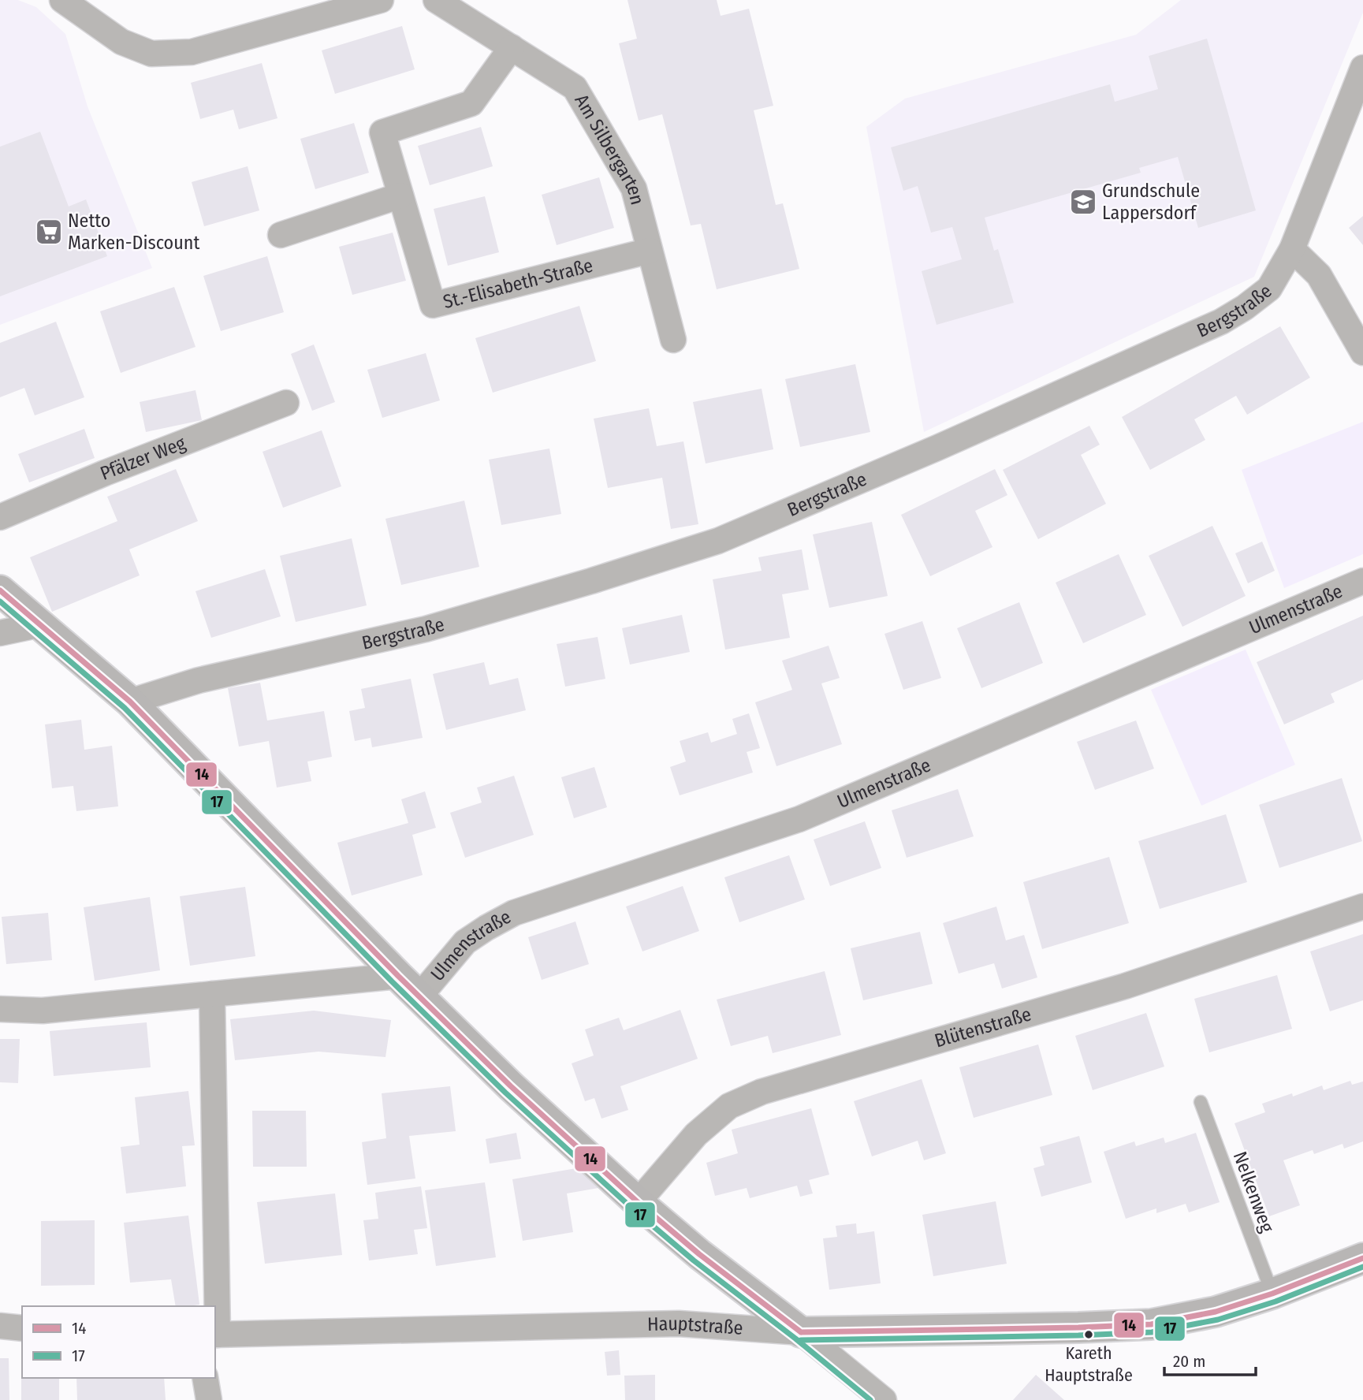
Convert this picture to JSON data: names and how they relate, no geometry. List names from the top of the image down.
{
  "streets": {
    "street": [
      "Am Silbergarten",
      "St.-Elisabeth-Straße",
      "Bergstraße",
      "Pfälzer Weg",
      "Ulmenstraße",
      "Blütenstraße",
      "Hauptstraße"
    ],
    "lane": ["Nelkenweg"]
  },
  "crossings": [
    ["Am Silbergarten", "St.-Elisabeth-Straße"],
    ["Nelkenweg", "Hauptstraße"]
  ],
  "places": {
    "school or university": ["Grundschule Lappersdorf"],
    "supermarket": ["Netto Marken-Discount"],
    "other": ["Kareth Hauptstraße"]
  },
  "lines": ["transit line 14", "transit line 17"],
  "legend": ["14", "17"],
  "scale_bar": "20 m"
}
